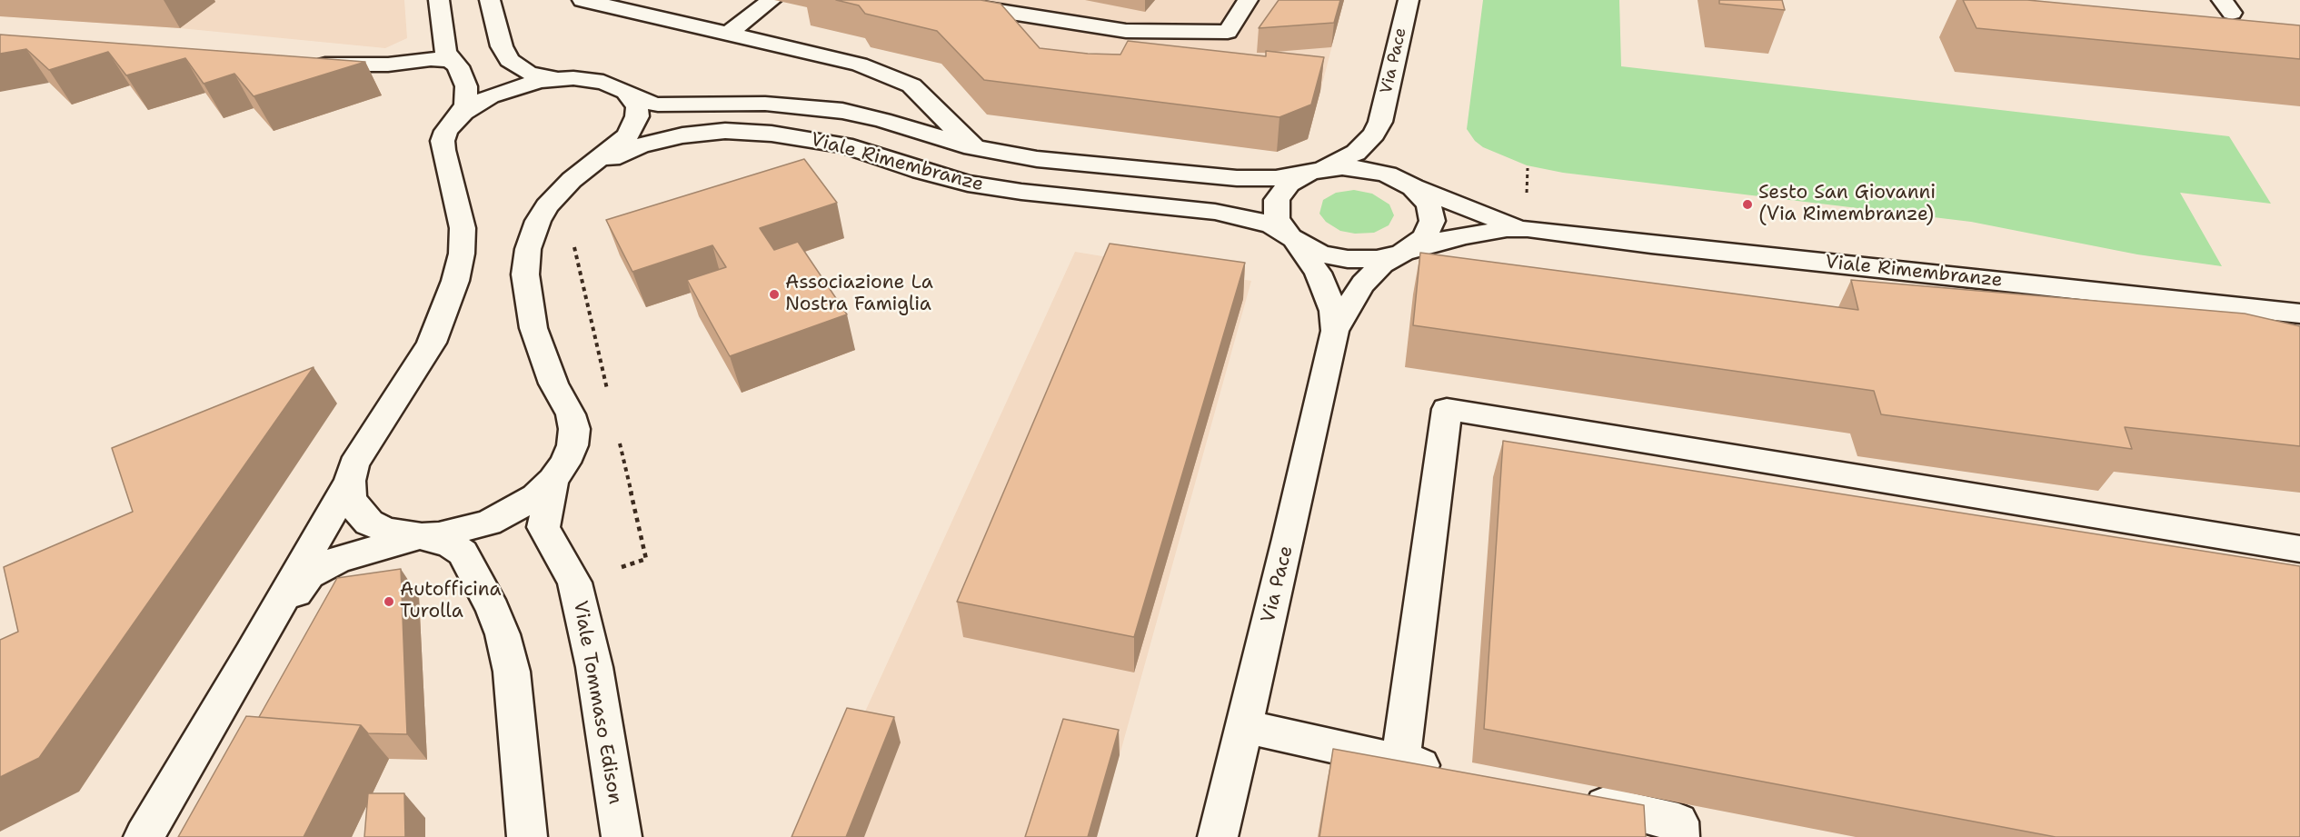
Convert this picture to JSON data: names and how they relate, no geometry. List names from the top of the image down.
{
  "streets": {
    "street": ["Via Pace", "Viale Rimembranze", "Viale Tommaso Edison"]
  },
  "crossings": [
    ["Via Pace", "Viale Rimembranze"]
  ],
  "places": ["Sesto San Giovanni (Via Rimembranze)", "Associazione La Nostra Famiglia", "Autofficina Turolla"]
}
